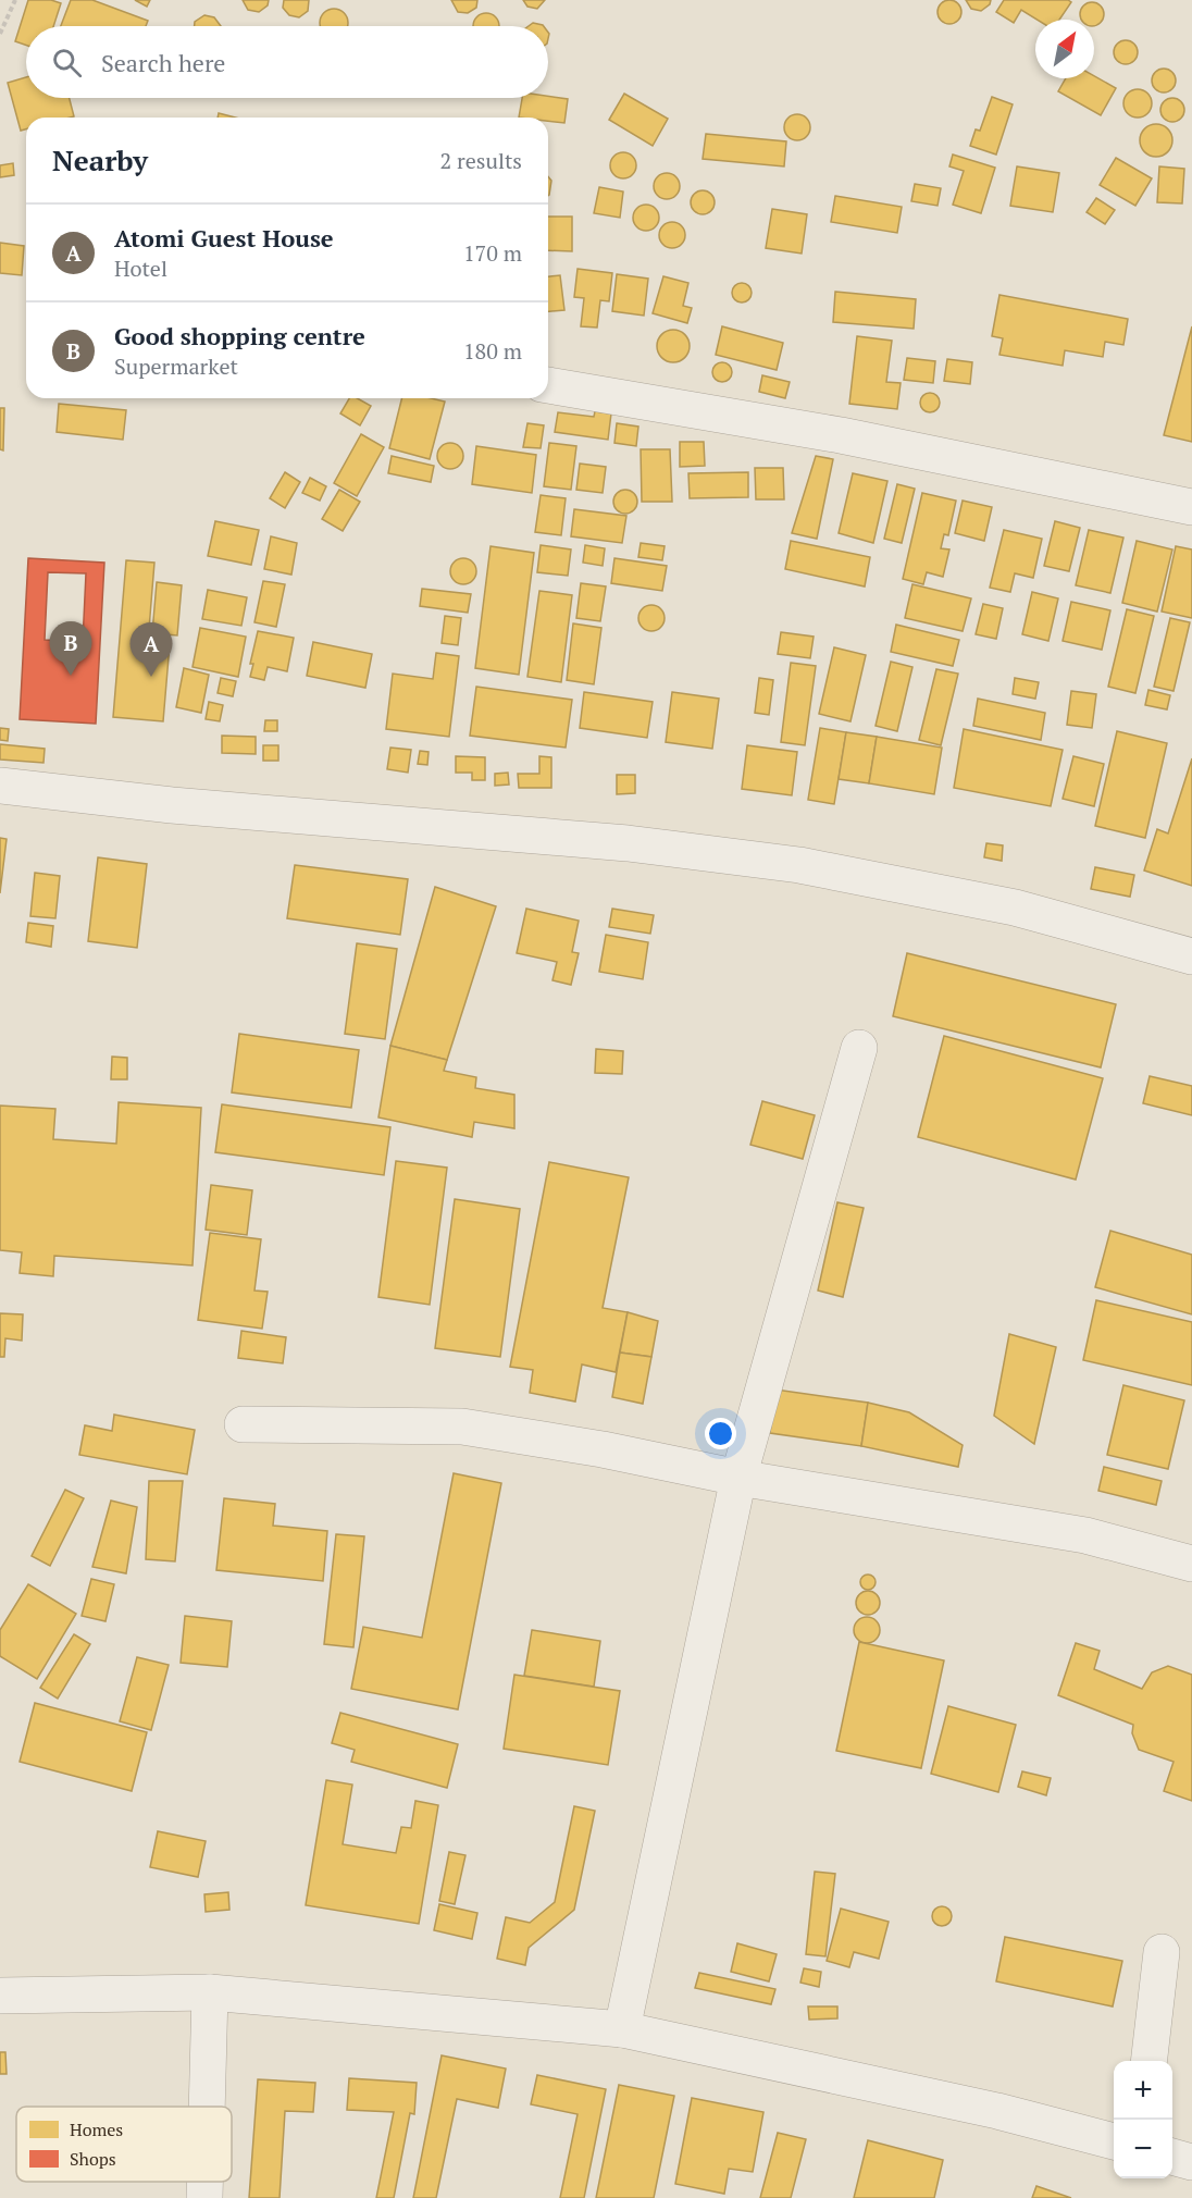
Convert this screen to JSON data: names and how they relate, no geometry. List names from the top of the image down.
{
  "legend": ["Homes", "Shops"],
  "north": "top right",
  "page": {
    "search": "Search here",
    "heading": ["Nearby", "2 results"],
    "list": [
      {
        "mark": "A",
        "name": "Atomi Guest House",
        "note": "Hotel",
        "value": "170 m"
      },
      {
        "mark": "B",
        "name": "Good shopping centre",
        "note": "Supermarket",
        "value": "180 m"
      }
    ],
    "pins": ["B", "A"],
    "map_buttons": ["+", "−"]
  }
}
